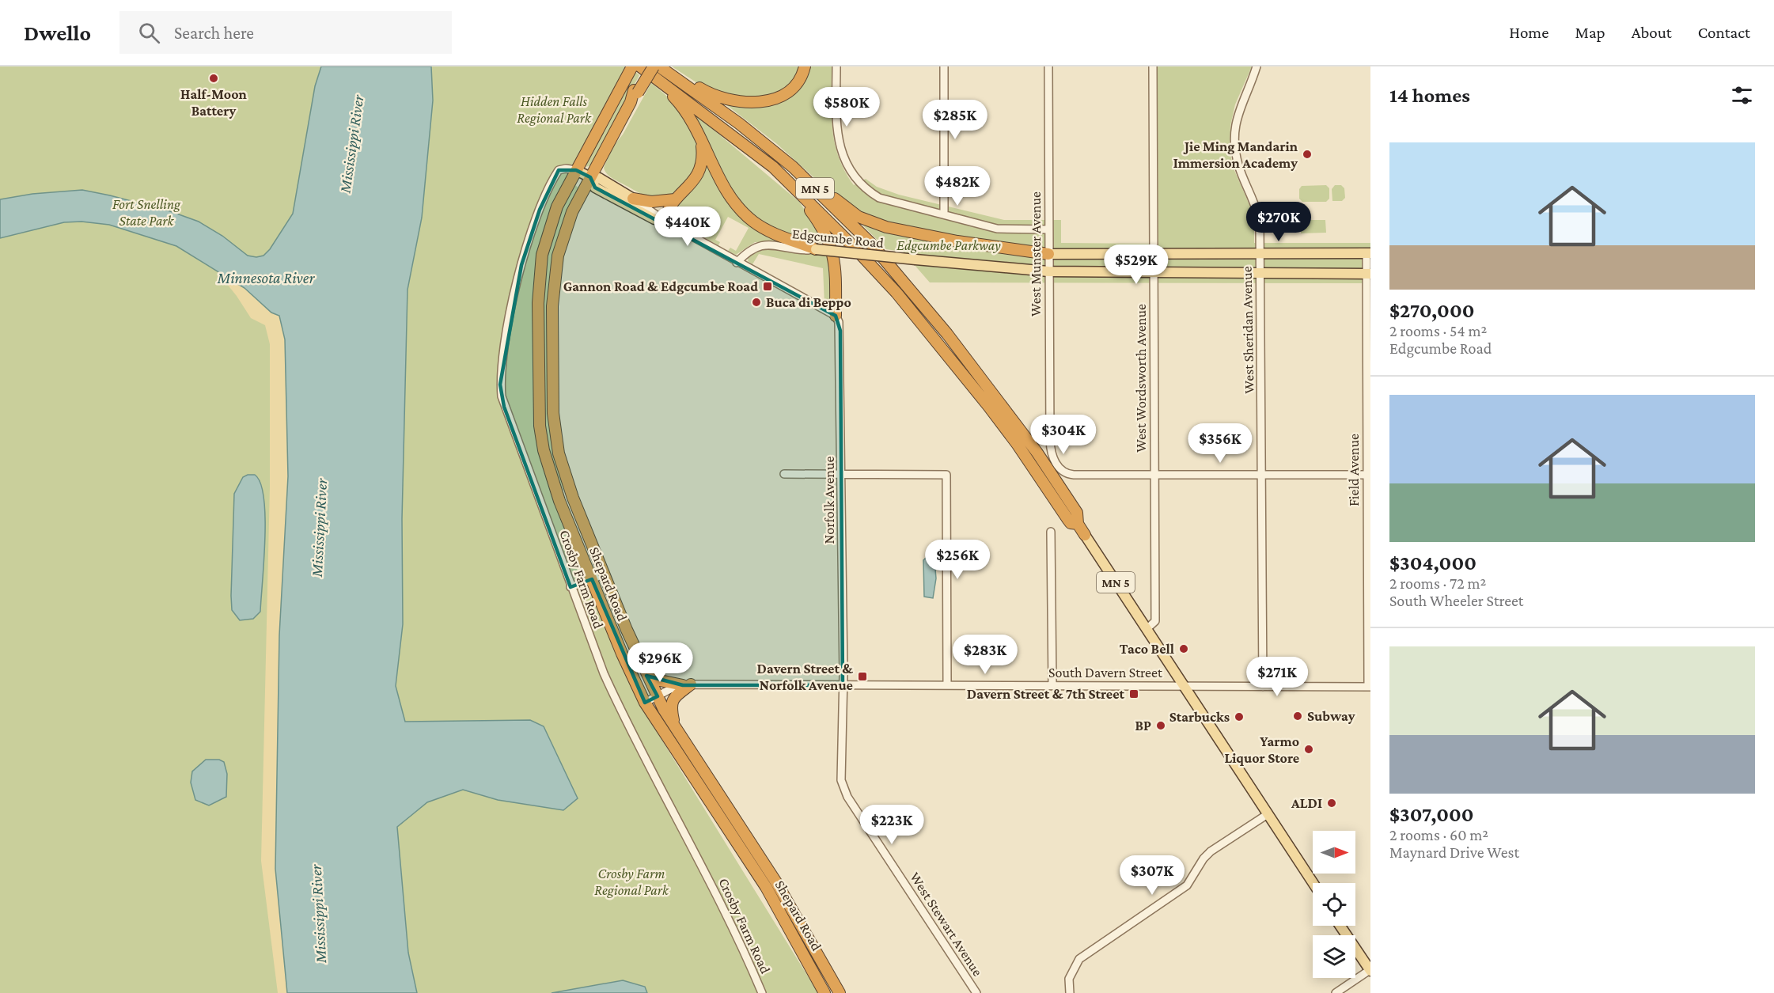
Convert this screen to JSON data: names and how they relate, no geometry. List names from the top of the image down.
{
  "streets": {
    "highway": ["MN 5", "Shepard Road"],
    "main road": ["Edgcumbe Road"],
    "street": [
      "West Munster Avenue",
      "West Sheridan Avenue",
      "West Wordsworth Avenue",
      "Field Avenue",
      "Norfolk Avenue",
      "Crosby Farm Road",
      "South Davern Street",
      "West Stewart Avenue"
    ]
  },
  "crossings": [
    ["MN 5", "West Wordsworth Avenue"],
    ["MN 5", "South Davern Street"],
    ["Edgcumbe Road", "West Munster Avenue"],
    ["Edgcumbe Road", "West Sheridan Avenue"],
    ["Edgcumbe Road", "West Wordsworth Avenue"],
    ["Edgcumbe Road", "Field Avenue"],
    ["West Munster Avenue", "West Sheridan Avenue"],
    ["West Munster Avenue", "West Wordsworth Avenue"],
    ["West Munster Avenue", "Field Avenue"],
    ["West Sheridan Avenue", "South Davern Street"],
    ["Field Avenue", "South Davern Street"],
    ["Norfolk Avenue", "South Davern Street"],
    ["Norfolk Avenue", "West Stewart Avenue"],
    ["Crosby Farm Road", "Shepard Road"],
    ["Shepard Road", "South Davern Street"],
    ["South Davern Street", "West Stewart Avenue"]
  ],
  "water": ["Mississippi River", "Minnesota River"],
  "parks": [
    "Hidden Falls Regional Park",
    "Fort Snelling State Park",
    "Edgcumbe Parkway",
    "Crosby Farm Regional Park"
  ],
  "places": {
    "other": [
      "Half-Moon Battery",
      "Jie Ming Mandarin Immersion Academy",
      "Buca di Beppo",
      "Taco Bell",
      "Subway",
      "Starbucks",
      "BP",
      "Yarmo Liquor Store",
      "ALDI"
    ],
    "transit": ["Gannon Road & Edgcumbe Road", "Davern Street & Norfolk Avenue", "Davern Street & 7th Street"]
  },
  "north": "right",
  "page": {
    "header": "Dwello",
    "search": "Search here",
    "nav": [
      "Home",
      "Map",
      "About",
      "Contact"
    ],
    "heading": "14 homes",
    "price": [
      "$580K",
      "$285K",
      "$482K",
      "$270K",
      "$440K",
      "$529K",
      "$304K",
      "$356K",
      "$256K",
      "$283K",
      "$296K",
      "$271K",
      "$223K",
      "$307K"
    ],
    "list": [
      {
        "name": "$270,000",
        "note": "2 rooms · 54 m² · Edgcumbe Road"
      },
      {
        "name": "$304,000",
        "note": "2 rooms · 72 m² · South Wheeler Street"
      },
      {
        "name": "$307,000",
        "note": "2 rooms · 60 m² · Maynard Drive West"
      }
    ]
  }
}
